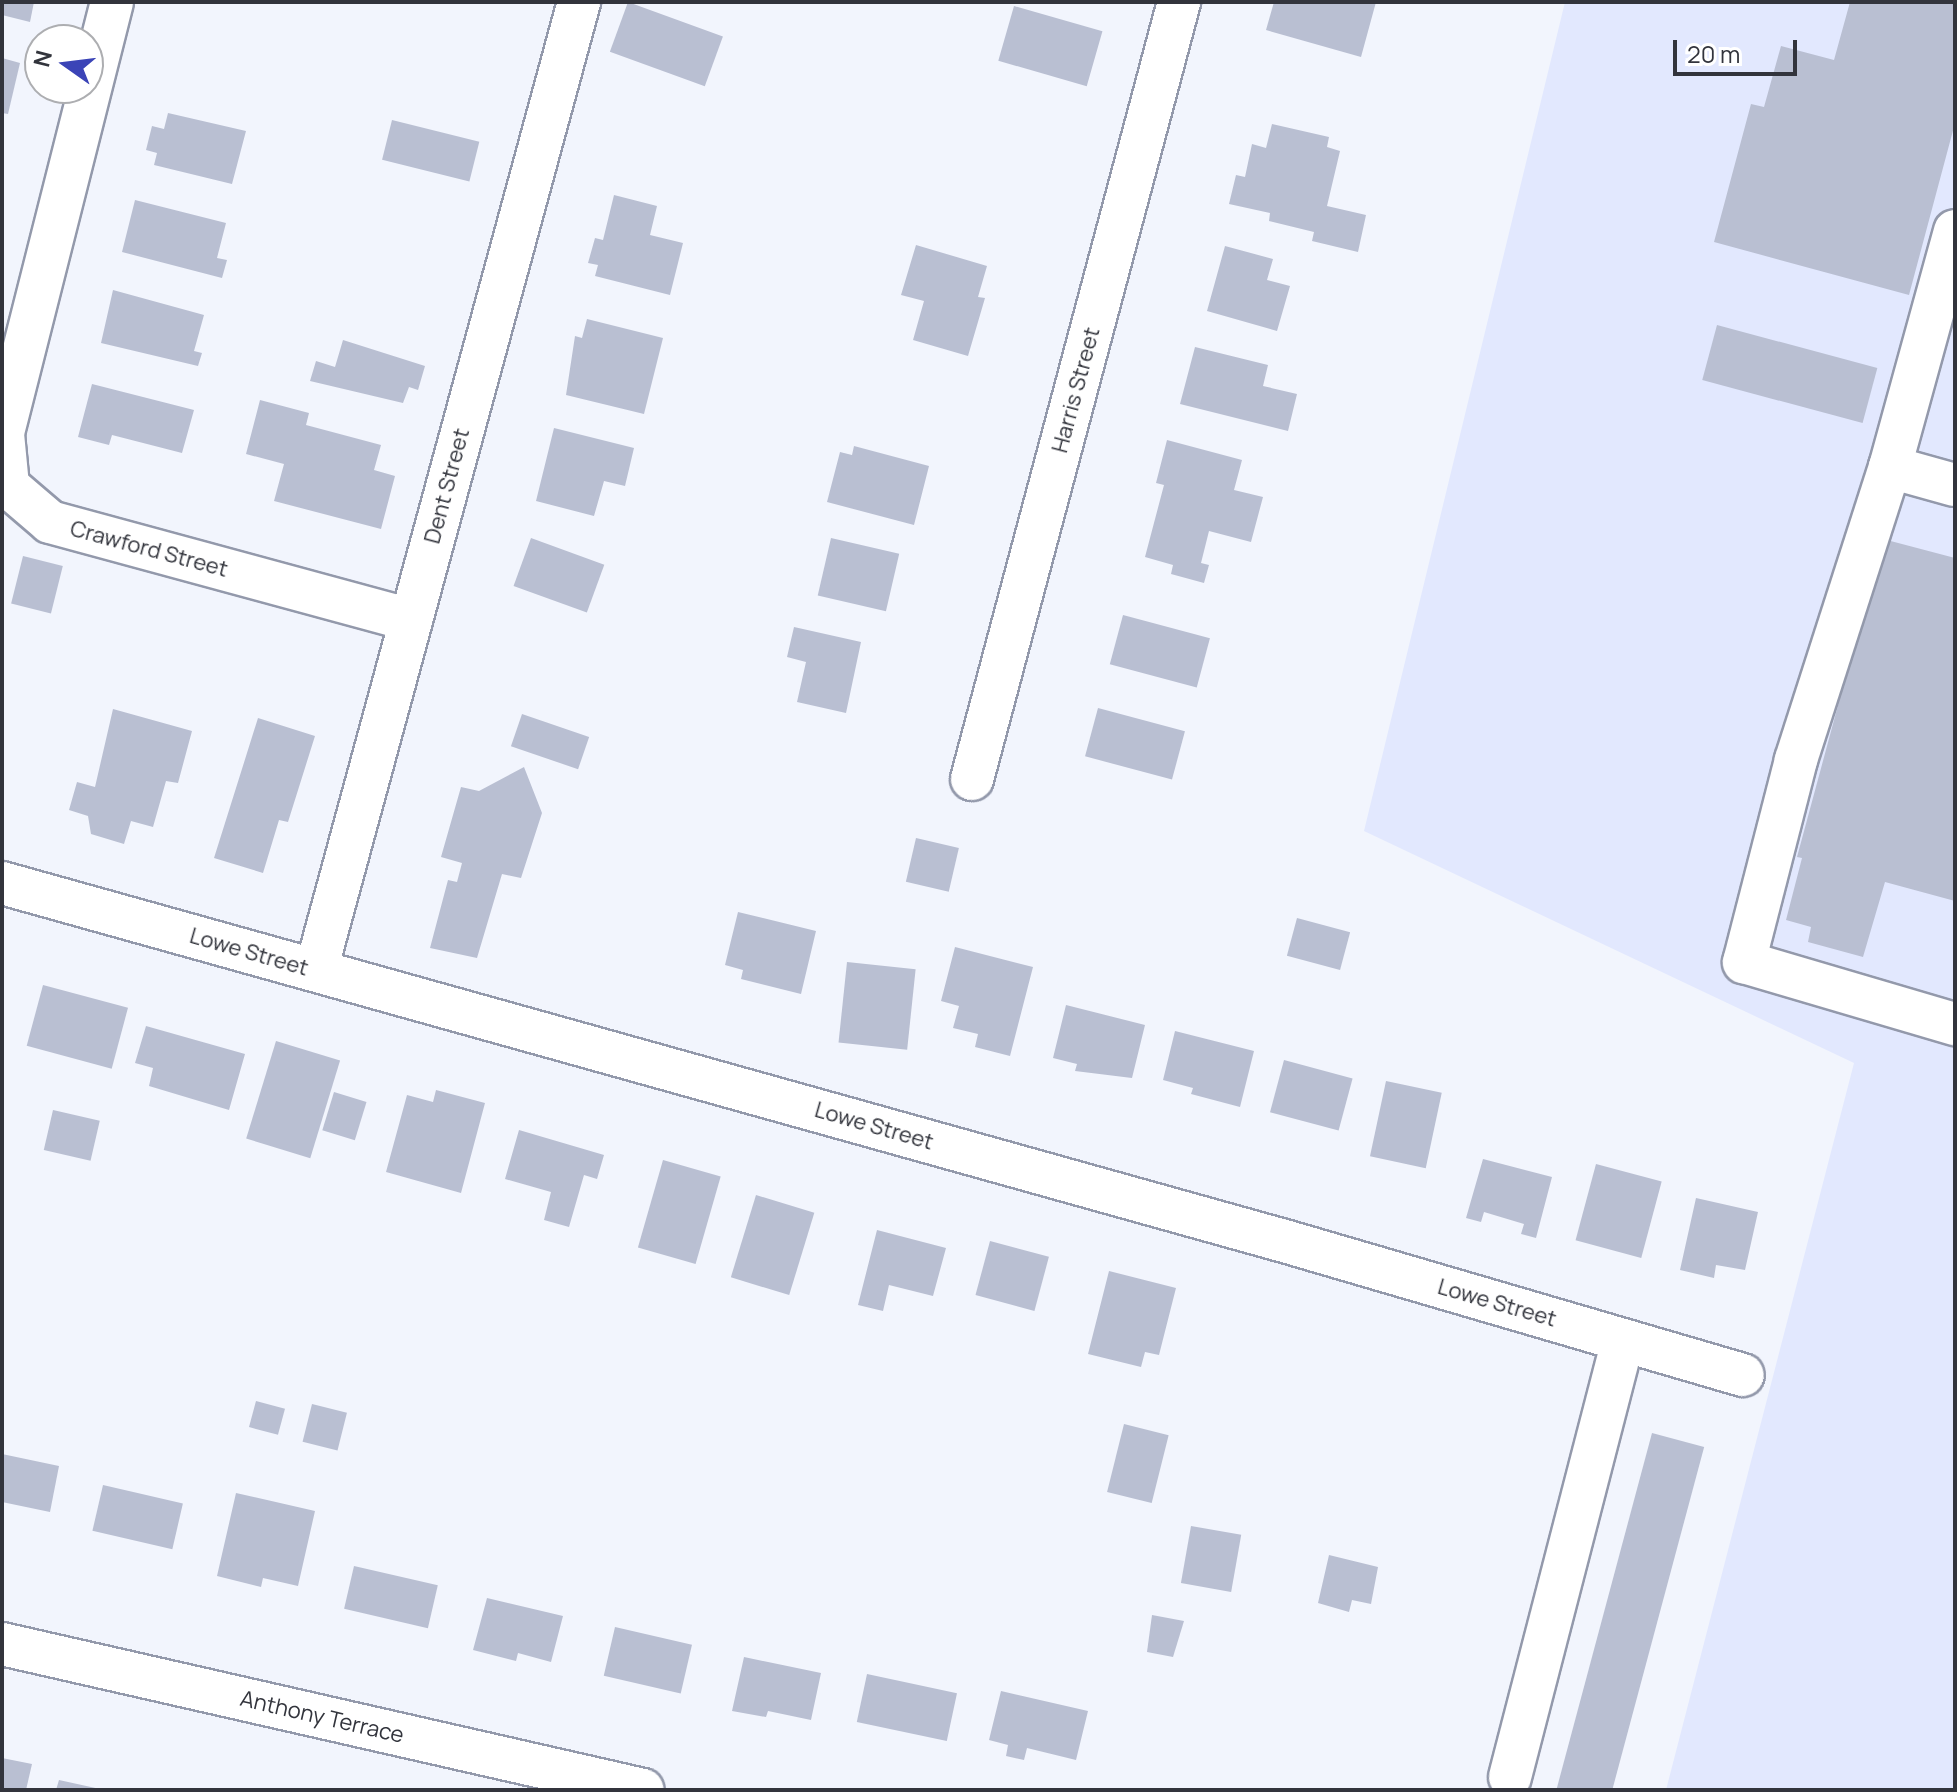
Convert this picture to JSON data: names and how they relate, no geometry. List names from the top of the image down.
{
  "streets": {
    "street": [
      "Harris Street",
      "Dent Street",
      "Crawford Street",
      "Lowe Street",
      "Anthony Terrace"
    ]
  },
  "crossings": [
    ["Dent Street", "Crawford Street"],
    ["Dent Street", "Lowe Street"]
  ],
  "scale_bar": "20 m",
  "north": "left"
}
